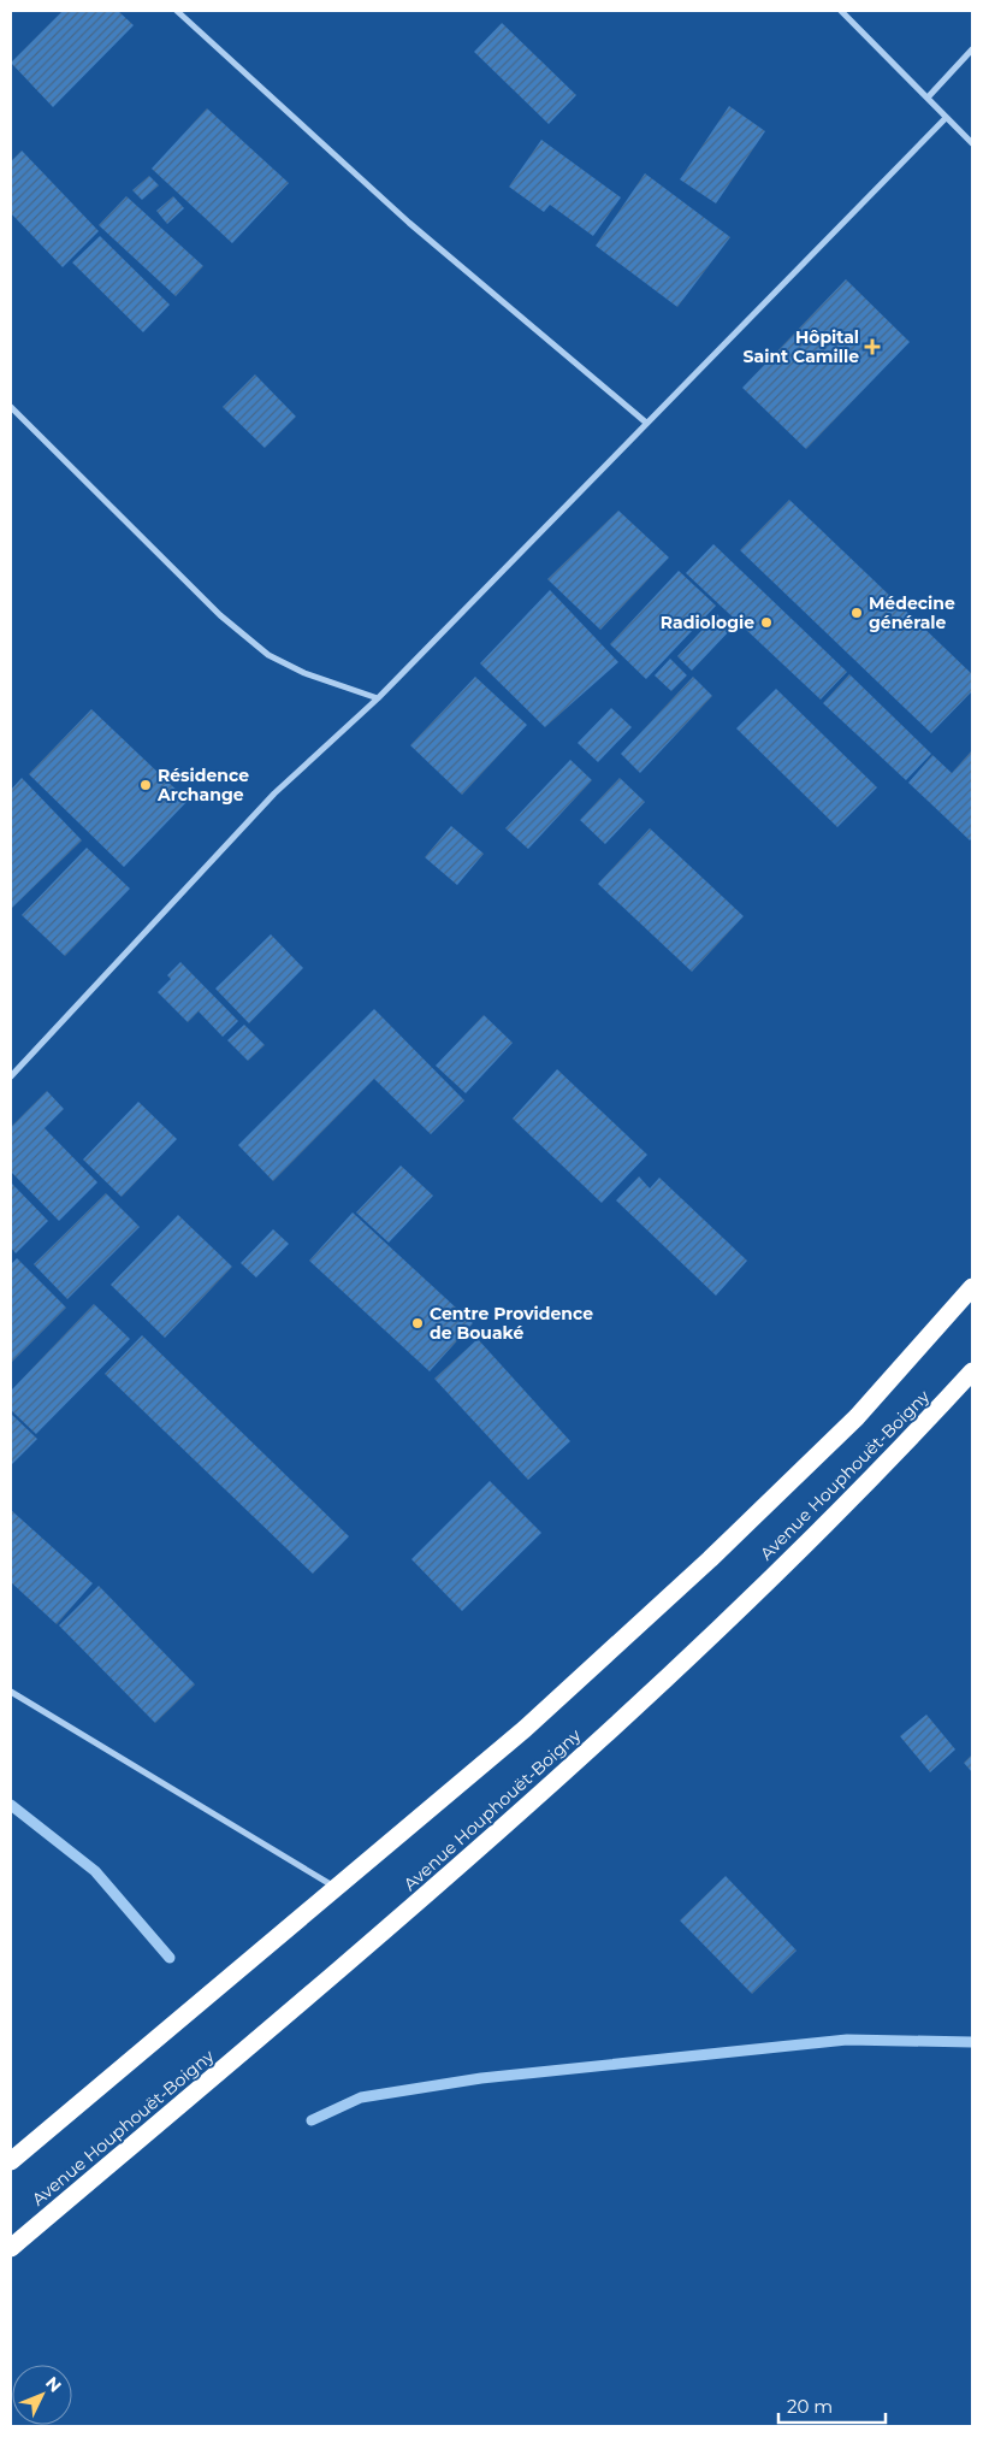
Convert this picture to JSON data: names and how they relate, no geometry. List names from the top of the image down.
{
  "streets": {
    "highway": ["Avenue Houphouët-Boigny"]
  },
  "places": {
    "health": ["Hôpital Saint Camille"],
    "other": [
      "Médecine générale",
      "Radiologie",
      "Résidence Archange",
      "Centre Providence de Bouaké"
    ]
  },
  "scale_bar": "20 m",
  "north": "top right"
}
